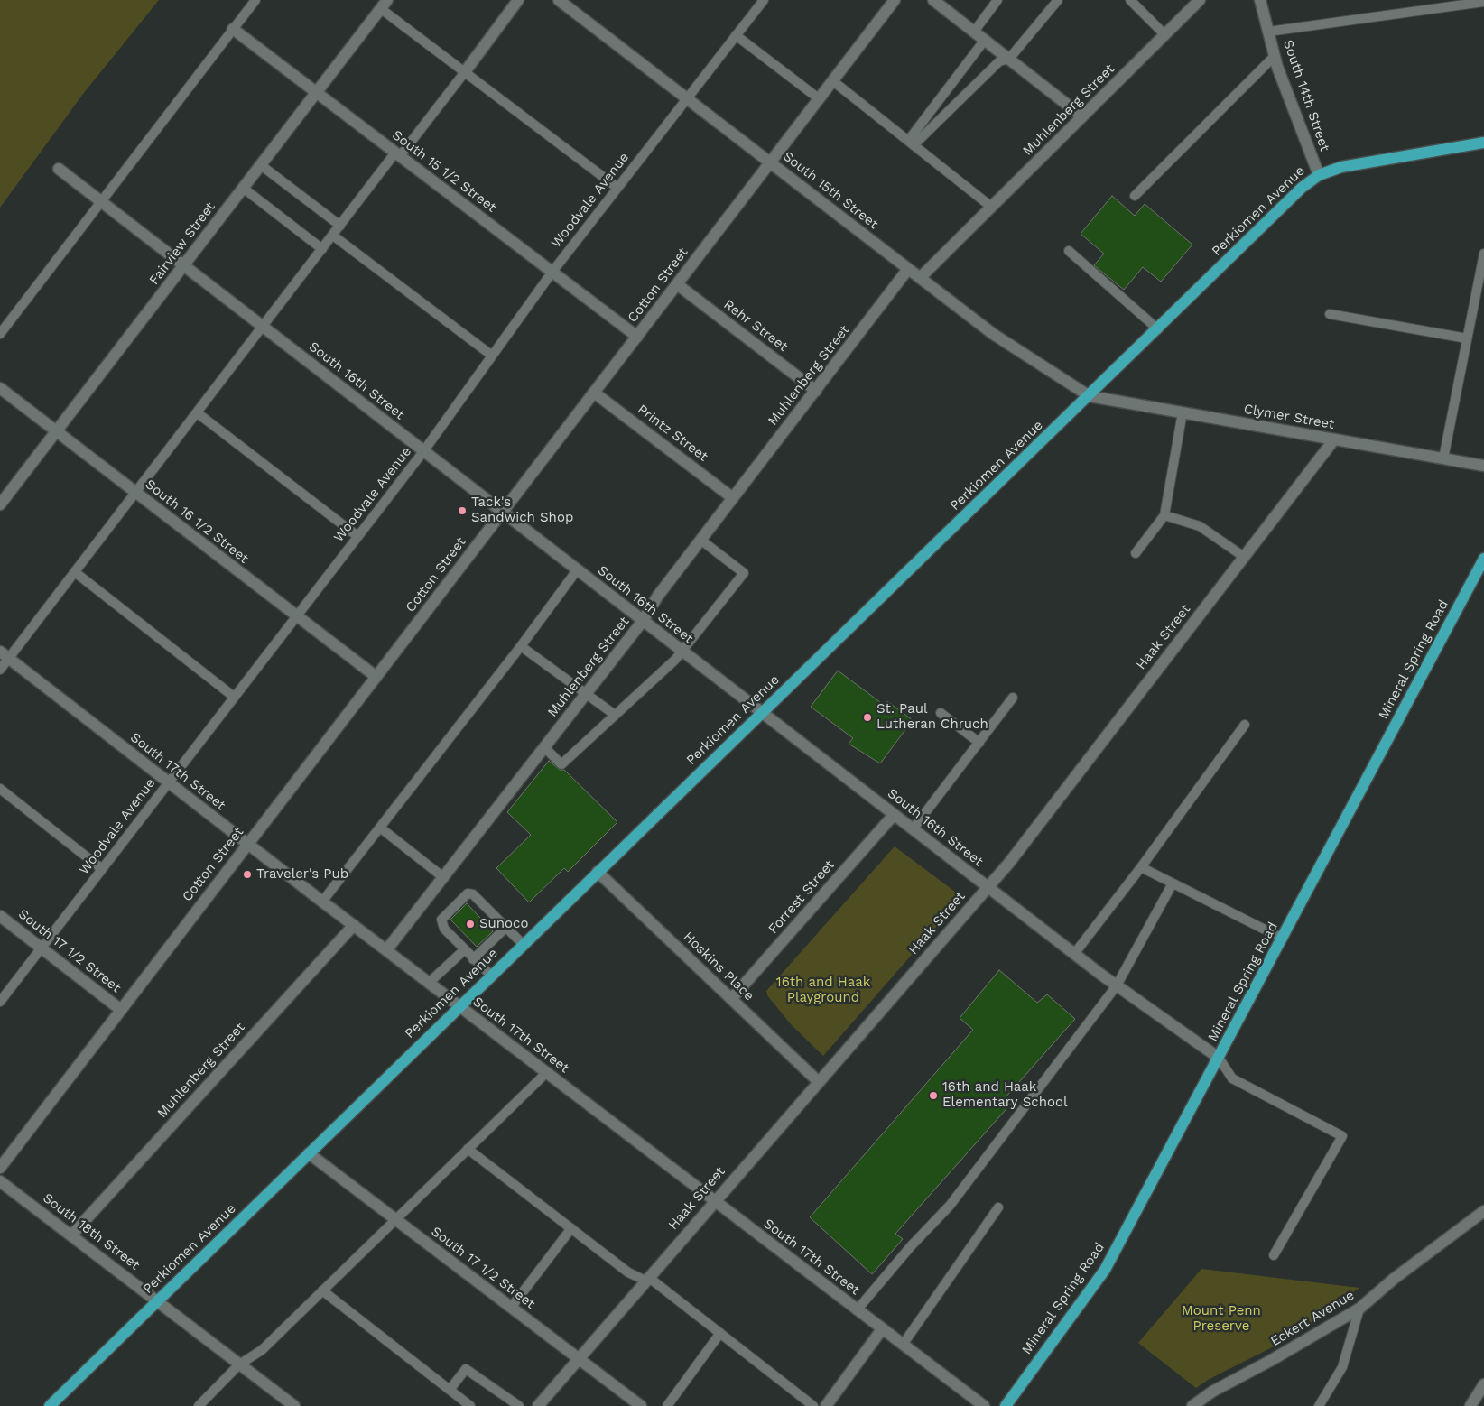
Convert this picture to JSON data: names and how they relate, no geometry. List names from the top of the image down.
{
  "streets": {
    "main road": ["Perkiomen Avenue", "Mineral Spring Road"],
    "street": [
      "South 14th Street",
      "Muhlenberg Street",
      "South 15 1/2 Street",
      "South 15th Street",
      "Fairview Street",
      "Cotton Street",
      "Rehr Street",
      "South 16th Street",
      "Clymer Street",
      "Printz Street",
      "South 16 1/2 Street",
      "Haak Street",
      "South 17th Street",
      "Forrest Street",
      "South 17 1/2 Street",
      "Hoskins Place",
      "South 18th Street",
      "Eckert Avenue"
    ],
    "lane": ["Woodvale Avenue"]
  },
  "crossings": [
    ["South 14th Street", "Perkiomen Avenue"],
    ["Muhlenberg Street", "South 15th Street"],
    ["Muhlenberg Street", "Rehr Street"],
    ["Muhlenberg Street", "South 16th Street"],
    ["Muhlenberg Street", "Printz Street"],
    ["Muhlenberg Street", "South 17th Street"],
    ["Muhlenberg Street", "South 18th Street"],
    ["South 15 1/2 Street", "Woodvale Avenue"],
    ["South 15 1/2 Street", "Fairview Street"],
    ["South 15 1/2 Street", "Cotton Street"],
    ["South 15th Street", "Woodvale Avenue"],
    ["South 15th Street", "Perkiomen Avenue"],
    ["South 15th Street", "Cotton Street"],
    ["South 15th Street", "Clymer Street"],
    ["Woodvale Avenue", "South 16th Street"],
    ["Woodvale Avenue", "South 16 1/2 Street"],
    ["Woodvale Avenue", "South 17th Street"],
    ["Woodvale Avenue", "South 17 1/2 Street"],
    ["Perkiomen Avenue", "South 16th Street"],
    ["Perkiomen Avenue", "Clymer Street"],
    ["Perkiomen Avenue", "South 17th Street"],
    ["Perkiomen Avenue", "South 17 1/2 Street"],
    ["Perkiomen Avenue", "Hoskins Place"],
    ["Perkiomen Avenue", "South 18th Street"],
    ["Fairview Street", "South 16th Street"],
    ["Fairview Street", "South 16 1/2 Street"],
    ["Cotton Street", "Rehr Street"],
    ["Cotton Street", "South 16th Street"],
    ["Cotton Street", "Printz Street"],
    ["Cotton Street", "South 16 1/2 Street"],
    ["Cotton Street", "South 17th Street"],
    ["Cotton Street", "South 17 1/2 Street"],
    ["South 16th Street", "Haak Street"],
    ["South 16th Street", "Mineral Spring Road"],
    ["South 16th Street", "Forrest Street"],
    ["Clymer Street", "Haak Street"],
    ["Haak Street", "South 17th Street"],
    ["Haak Street", "South 17 1/2 Street"],
    ["Haak Street", "Hoskins Place"],
    ["Forrest Street", "Hoskins Place"]
  ],
  "parks": ["16th and Haak Playground", "Mount Penn Preserve"],
  "places": [
    "Tack's Sandwich Shop",
    "St. Paul Lutheran Chruch",
    "Traveler's Pub",
    "Sunoco",
    "16th and Haak Elementary School"
  ]
}
